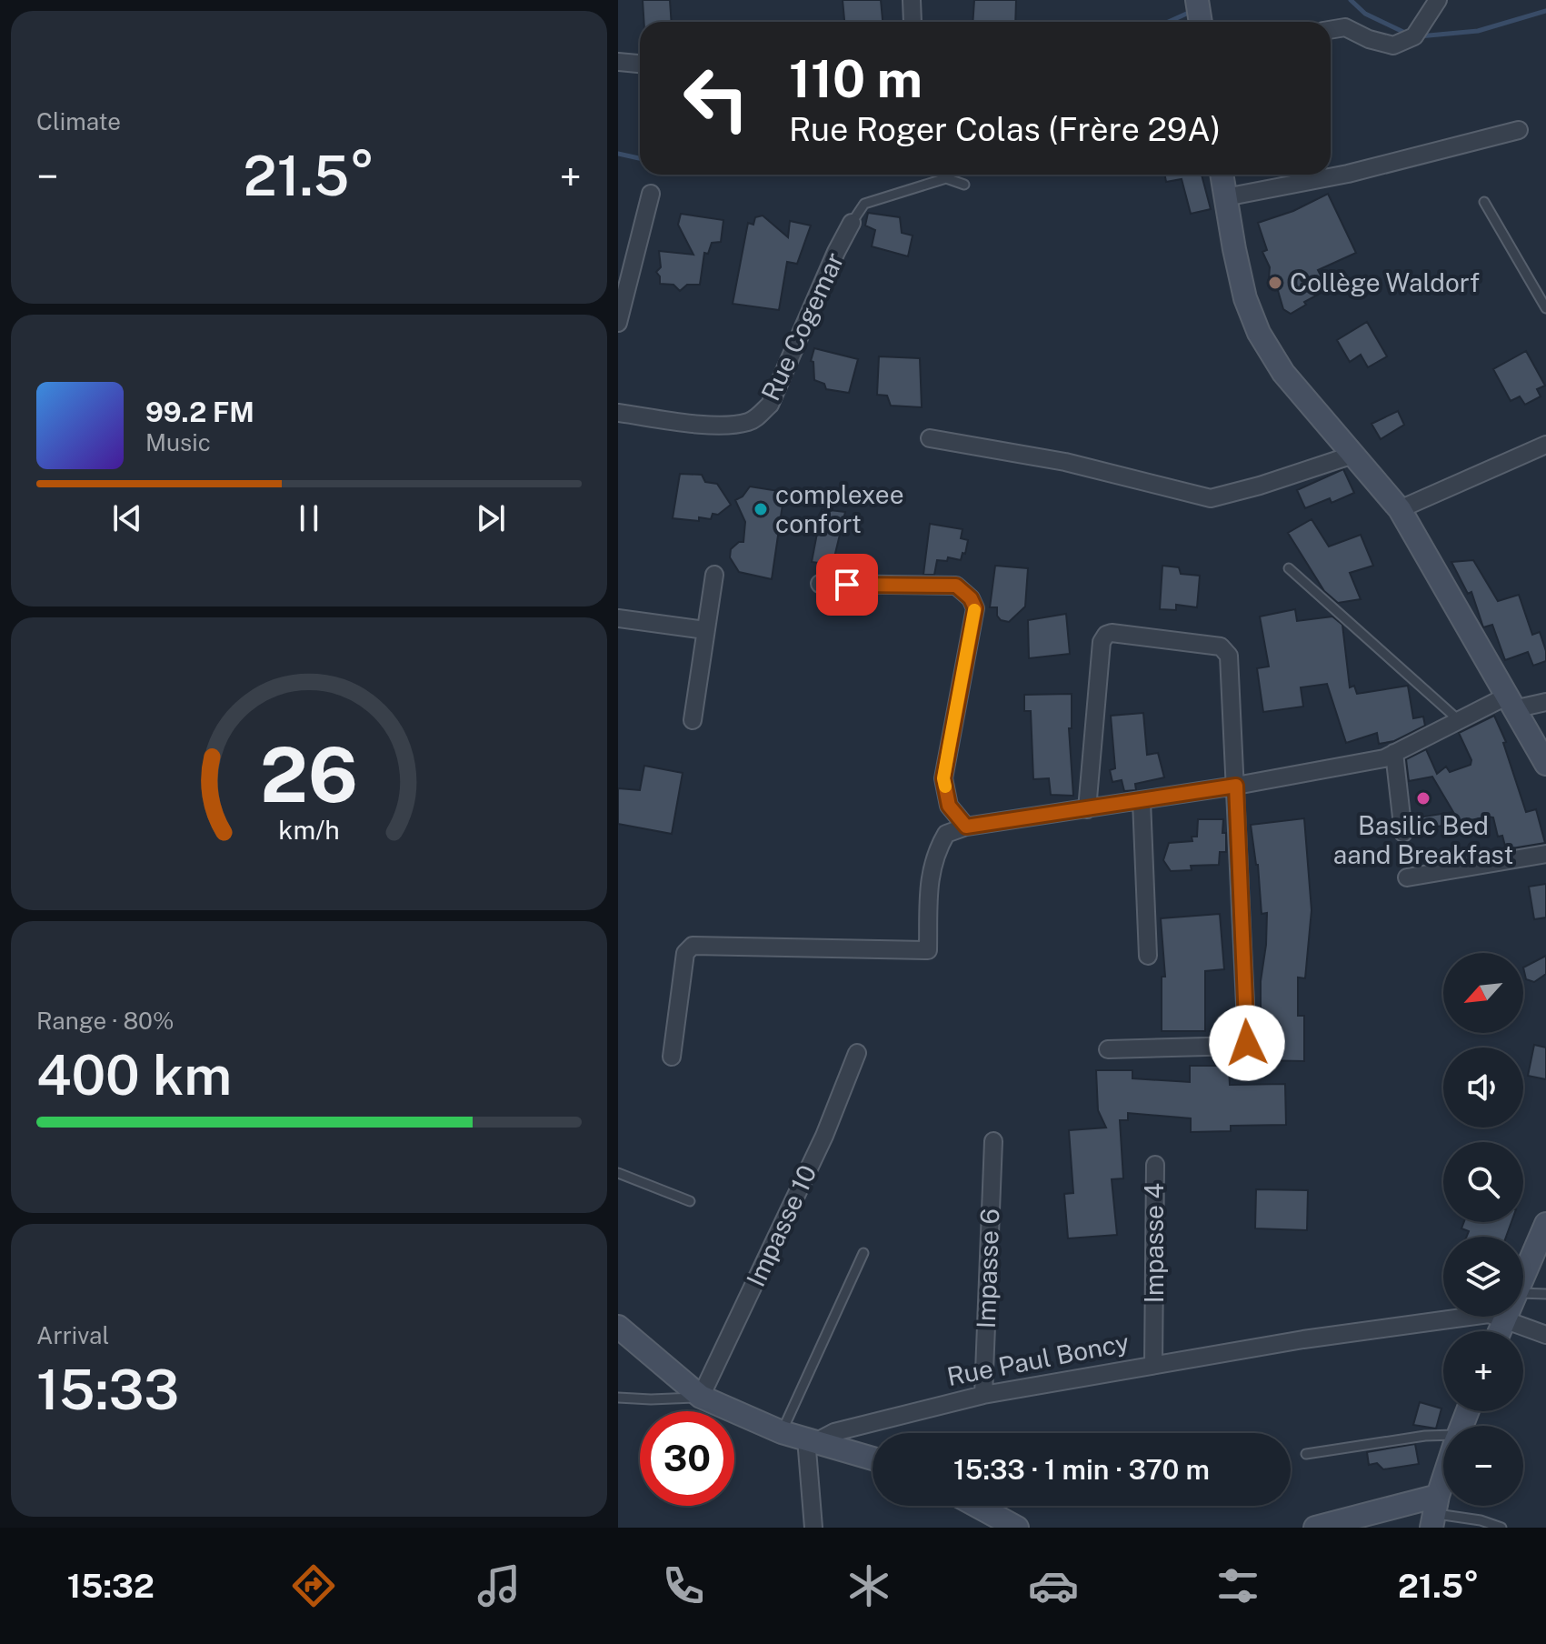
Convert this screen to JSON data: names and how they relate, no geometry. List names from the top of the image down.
{
  "streets": {
    "street": [
      "Rue Cogemar",
      "Impasse 10",
      "Impasse 4",
      "Impasse 6",
      "Rue Paul Boncy"
    ]
  },
  "crossings": [
    ["Impasse 4", "Rue Paul Boncy"],
    ["Impasse 6", "Rue Paul Boncy"]
  ],
  "places": ["Collège Waldorf", "complexee confort", "Basilic Bed aand Breakfast"],
  "north": "bottom left",
  "page": {
    "tile": [
      "Climate",
      ["Range · 80%", "400 km"],
      ["Arrival", "15:33"]
    ],
    "turn": ["110 m", "Rue Roger Colas (Frère 29A)"],
    "heat": ["−", "21.5°", "+"],
    "song": ["99.2 FM", "Music"],
    "map_buttons": ["+", "−"],
    "limit": "30",
    "trip": "15:33 · 1 min · 370 m",
    "tabs": ["15:32", "21.5°"],
    "gauge": ["26", "km/h"]
  }
}
